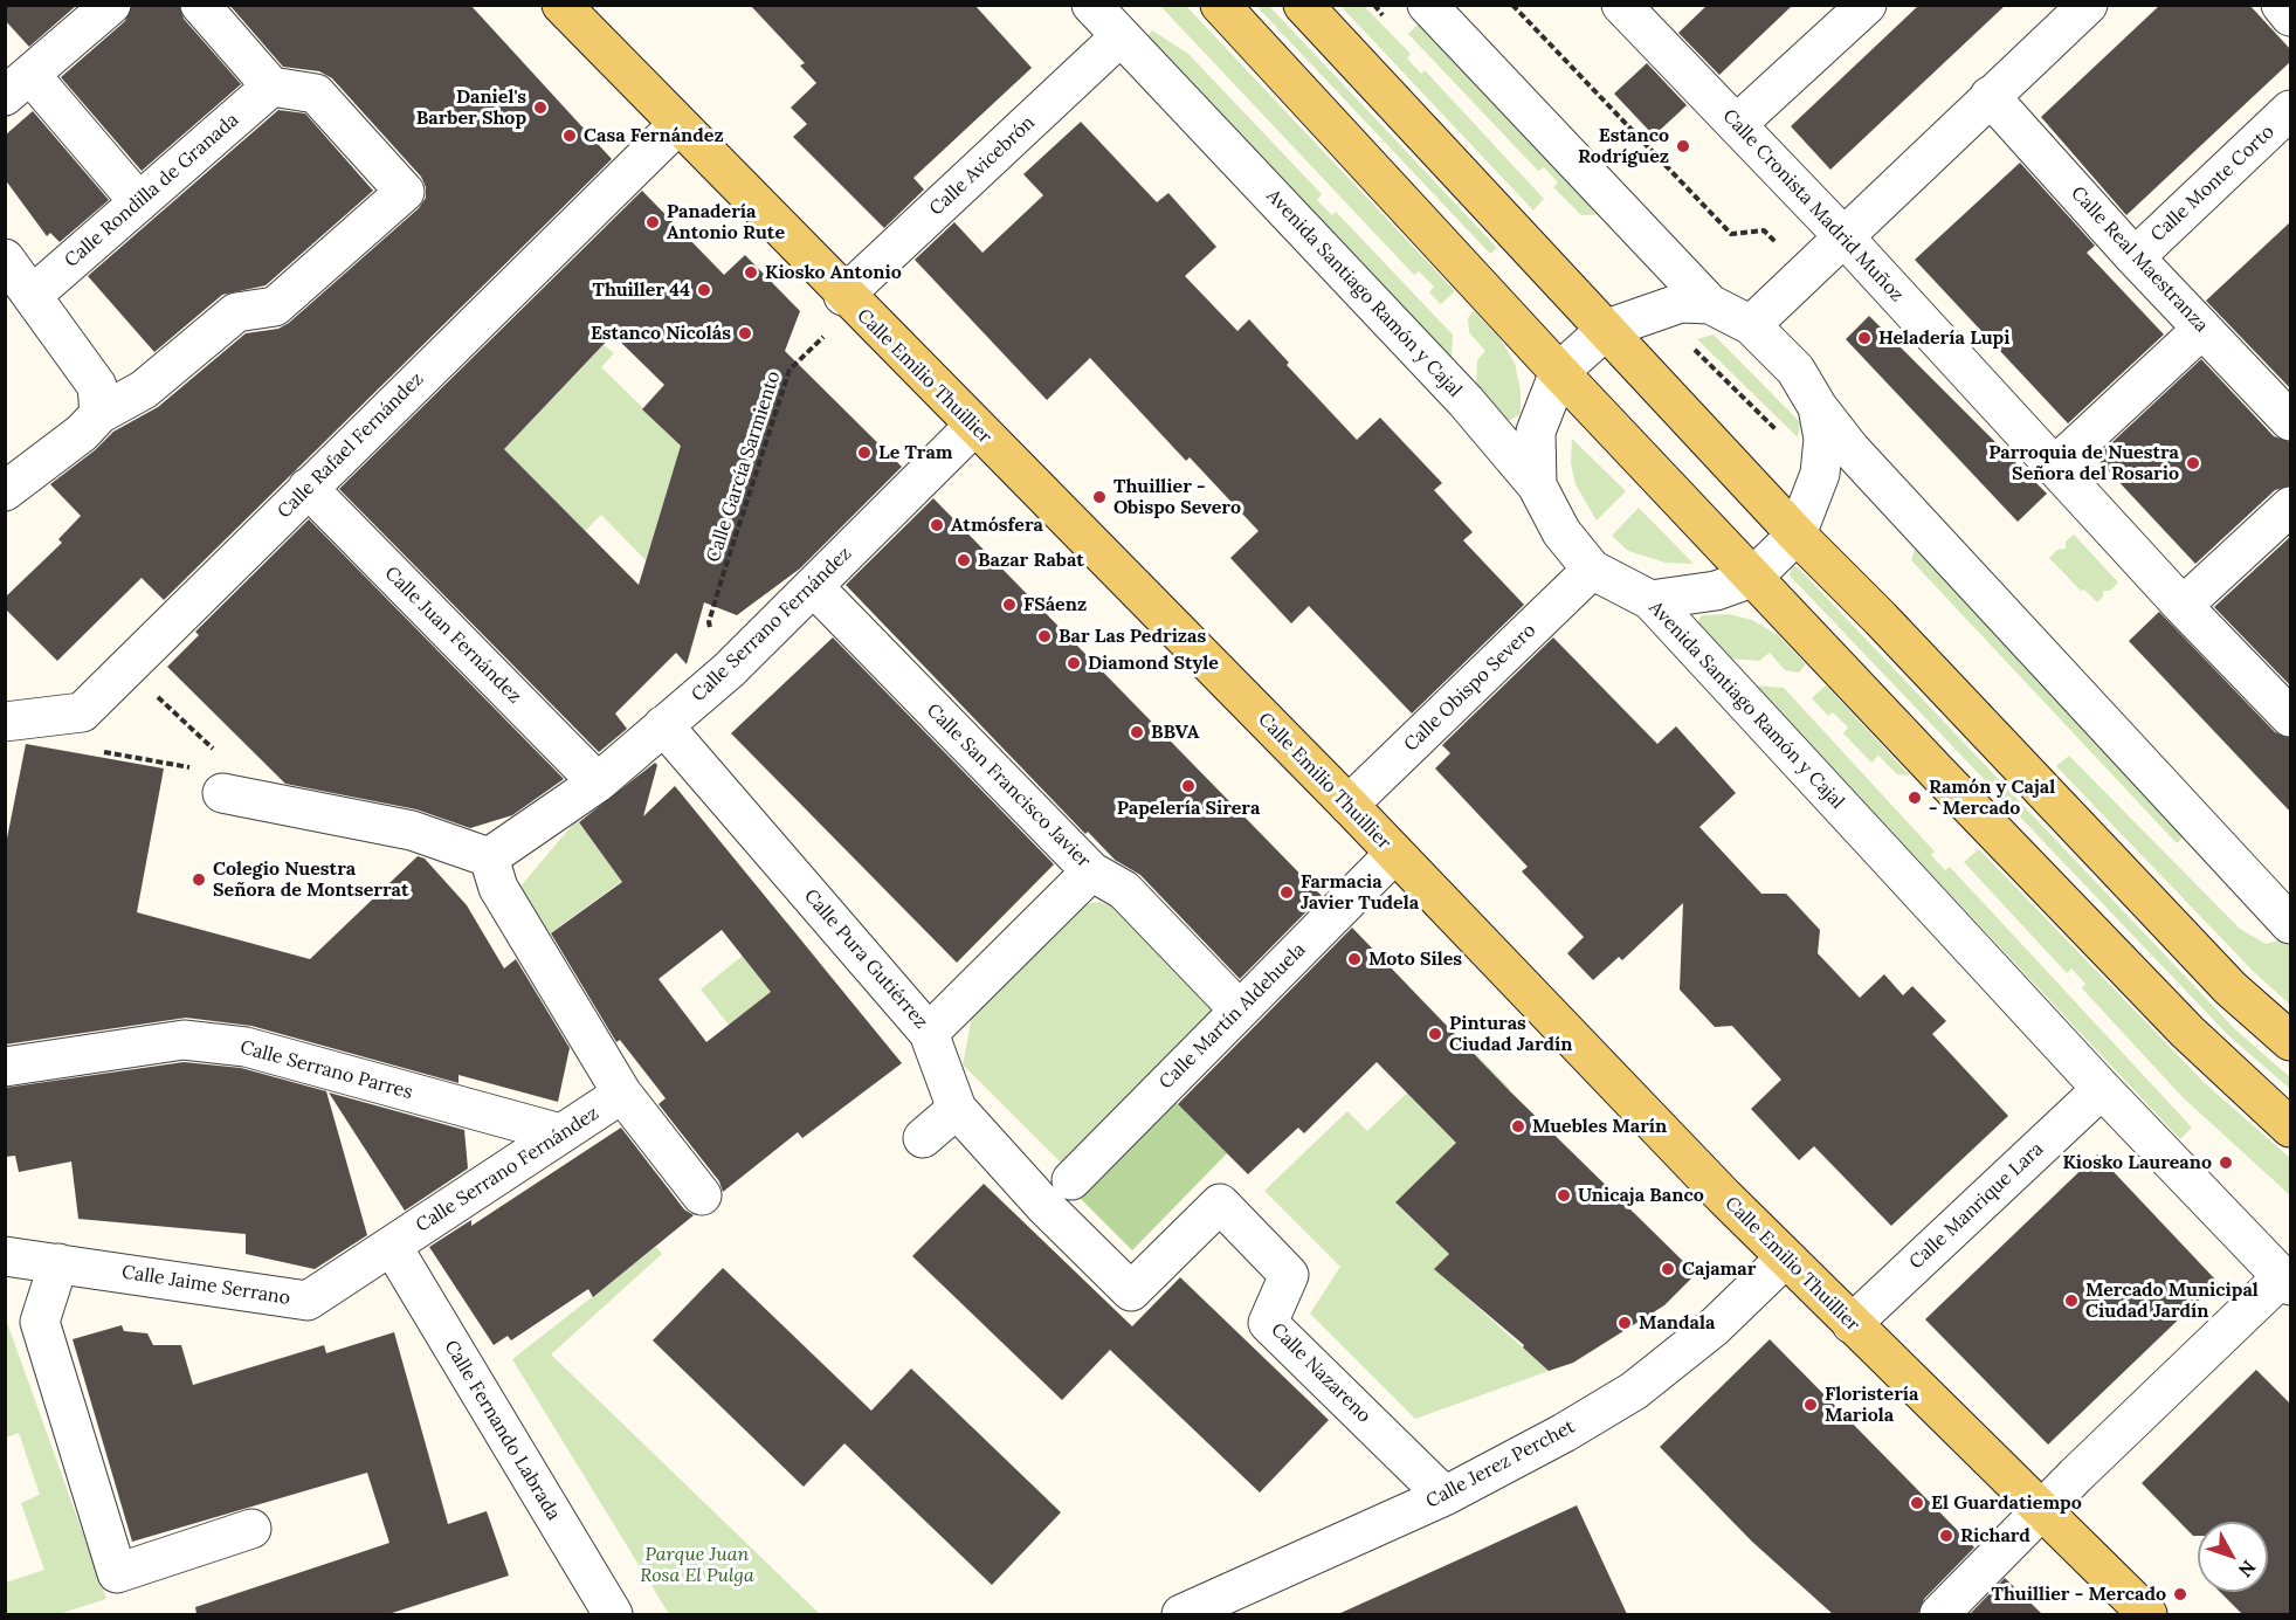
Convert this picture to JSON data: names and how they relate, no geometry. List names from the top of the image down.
{
  "streets": {
    "main road": ["Calle Emilio Thuillier"],
    "street": [
      "Calle Avicebrón",
      "Calle Monte Corto",
      "Calle Rondilla de Granada",
      "Calle Cronista Madrid Muñoz",
      "Calle Real Maestranza",
      "Avenida Santiago Ramón y Cajal",
      "Calle Rafael Fernández",
      "Calle Serrano Fernández",
      "Calle Juan Fernández",
      "Calle Obispo Severo",
      "Calle San Francisco Javier",
      "Calle Pura Gutiérrez",
      "Calle Martín Aldehuela",
      "Calle Serrano Parres",
      "Calle Manrique Lara",
      "Calle Jaime Serrano",
      "Calle Nazareno",
      "Calle Fernando Labrada",
      "Calle Jerez Perchet"
    ],
    "path": ["Calle García Sarmiento"]
  },
  "crossings": [
    ["Calle Avicebrón", "Avenida Santiago Ramón y Cajal"],
    ["Calle Avicebrón", "Calle Emilio Thuillier"],
    ["Calle Avicebrón", "Calle García Sarmiento"],
    ["Calle Monte Corto", "Calle Real Maestranza"],
    ["Avenida Santiago Ramón y Cajal", "Calle Obispo Severo"],
    ["Avenida Santiago Ramón y Cajal", "Calle Manrique Lara"],
    ["Calle Emilio Thuillier", "Calle Rafael Fernández"],
    ["Calle Emilio Thuillier", "Calle García Sarmiento"],
    ["Calle Emilio Thuillier", "Calle Serrano Fernández"],
    ["Calle Emilio Thuillier", "Calle Obispo Severo"],
    ["Calle Emilio Thuillier", "Calle Martín Aldehuela"],
    ["Calle Emilio Thuillier", "Calle Manrique Lara"],
    ["Calle Emilio Thuillier", "Calle Jerez Perchet"],
    ["Calle Rafael Fernández", "Calle Juan Fernández"],
    ["Calle Serrano Fernández", "Calle Juan Fernández"],
    ["Calle Serrano Fernández", "Calle San Francisco Javier"],
    ["Calle Serrano Fernández", "Calle Pura Gutiérrez"],
    ["Calle Serrano Fernández", "Calle Serrano Parres"],
    ["Calle Serrano Fernández", "Calle Jaime Serrano"],
    ["Calle Serrano Fernández", "Calle Fernando Labrada"],
    ["Calle San Francisco Javier", "Calle Martín Aldehuela"],
    ["Calle Pura Gutiérrez", "Calle Nazareno"],
    ["Calle Jaime Serrano", "Calle Fernando Labrada"],
    ["Calle Nazareno", "Calle Jerez Perchet"]
  ],
  "parks": ["Parque Juan Rosa El Pulga"],
  "places": [
    "Daniel's Barber Shop",
    "Casa Fernández",
    "Estanco Rodríguez",
    "Panadería Antonio Rute",
    "Kiosko Antonio",
    "Thuiller 44",
    "Estanco Nicolás",
    "Heladería Lupi",
    "Le Tram",
    "Parroquia de Nuestra Señora del Rosario",
    "Thuillier - Obispo Severo",
    "Atmósfera",
    "Bazar Rabat",
    "FSáenz",
    "Bar Las Pedrizas",
    "Diamond Style",
    "BBVA",
    "Papelería Sirera",
    "Ramón y Cajal - Mercado",
    "Colegio Nuestra Señora de Montserrat",
    "Farmacia Javier Tudela",
    "Moto Siles",
    "Pinturas Ciudad Jardín",
    "Muebles Marín",
    "Kiosko Laureano",
    "Unicaja Banco",
    "Cajamar",
    "Mercado Municipal Ciudad Jardín",
    "Mandala",
    "Floristería Mariola",
    "El Guardatiempo",
    "Richard",
    "Thuillier - Mercado"
  ],
  "north": "bottom right"
}
